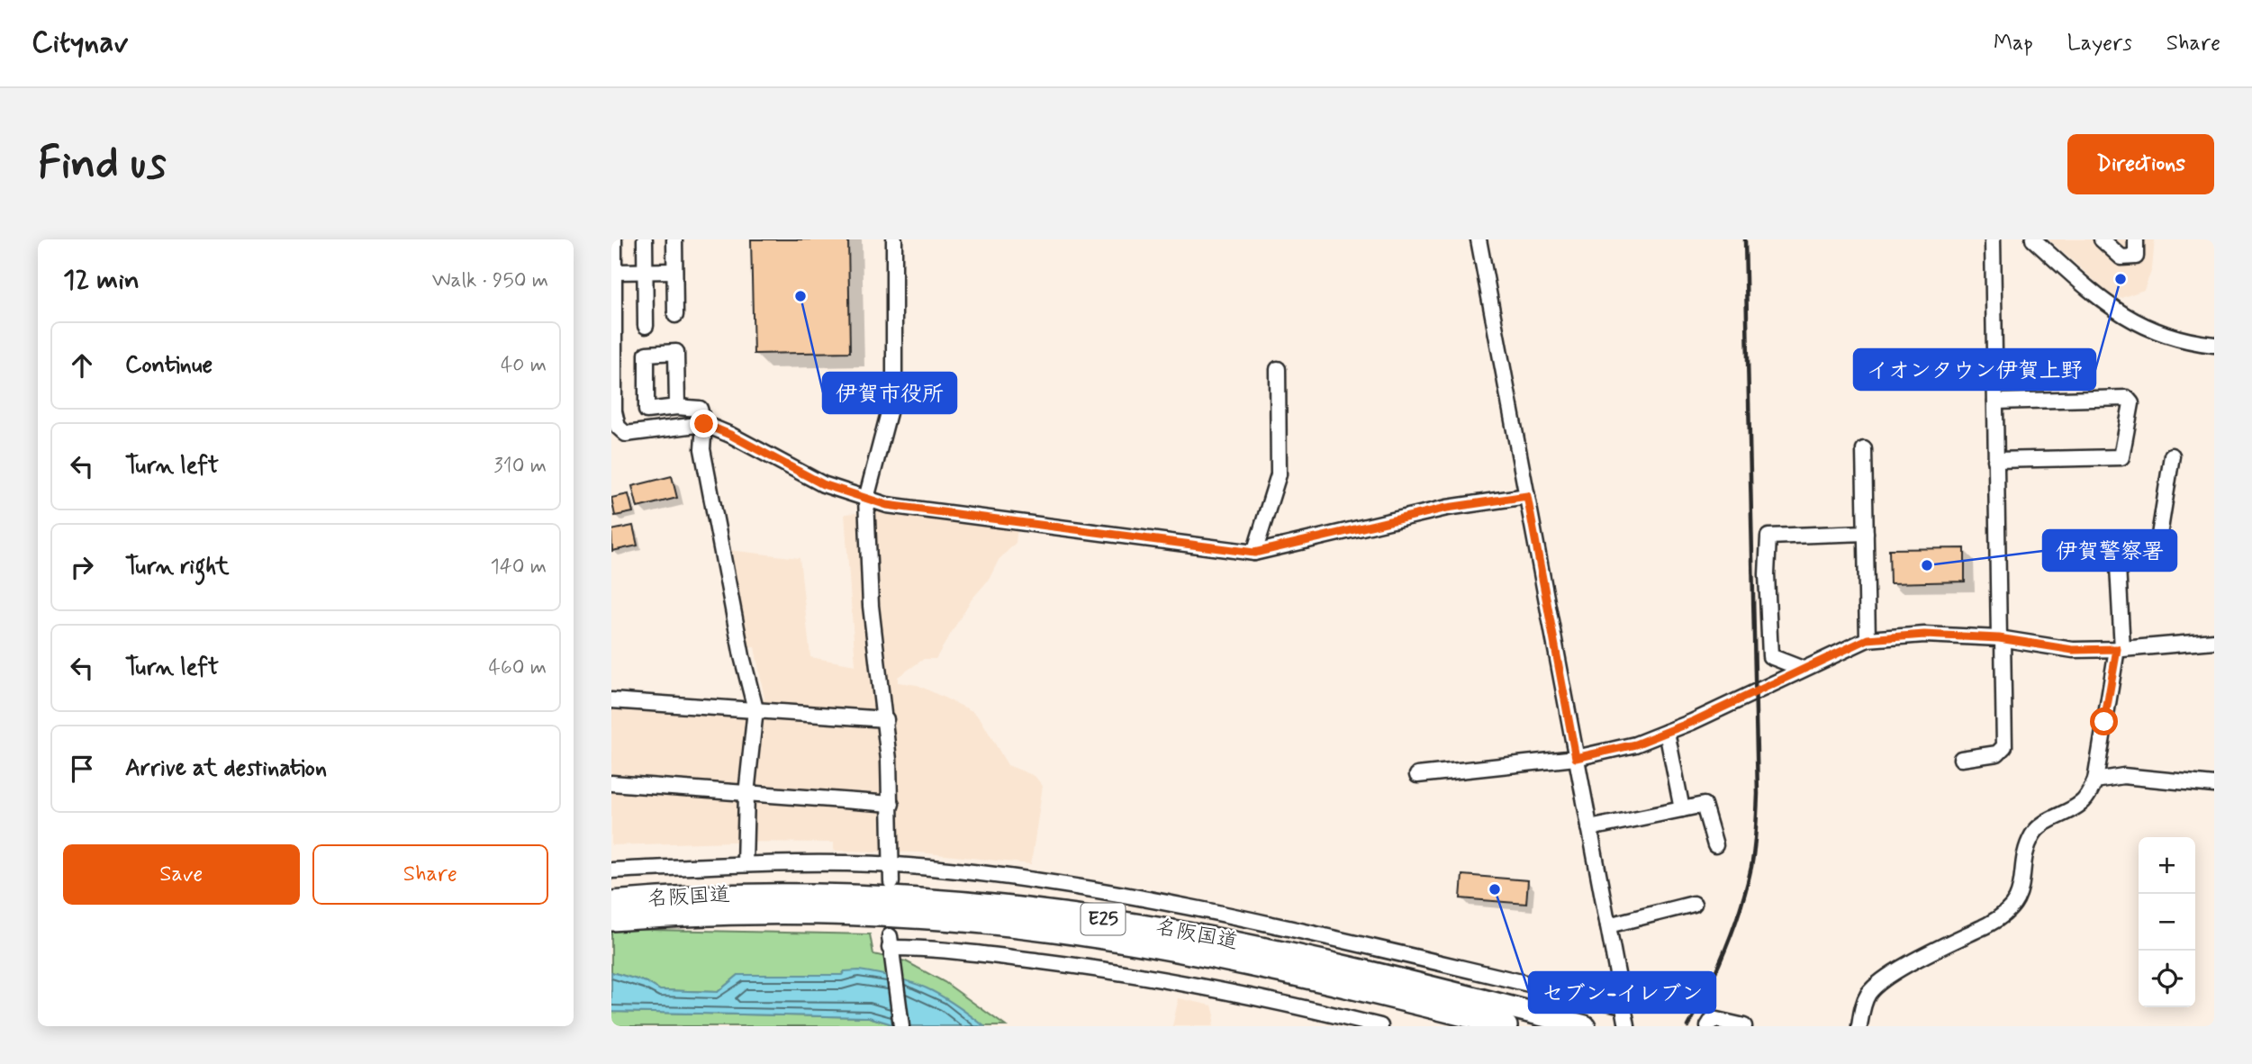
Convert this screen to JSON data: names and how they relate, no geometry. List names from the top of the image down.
{
  "streets": {
    "highway": ["名阪国道", "E25"]
  },
  "places": [
    "イオンタウン伊賀上野",
    "伊賀市役所",
    "伊賀警察署",
    "セブン-イレブン"
  ],
  "page": {
    "header": "Citynav",
    "nav": ["Map", "Layers", "Share"],
    "buttons": [
      "Directions",
      ["Save", "Share"]
    ],
    "title": "Find us",
    "heading": ["12 min", "Walk · 950 m"],
    "list": [
      ["Continue", "40 m"],
      ["Turn left", "310 m"],
      ["Turn right", "140 m"],
      ["Turn left", "460 m"],
      "Arrive at destination"
    ],
    "map_buttons": ["+", "−"]
  }
}
